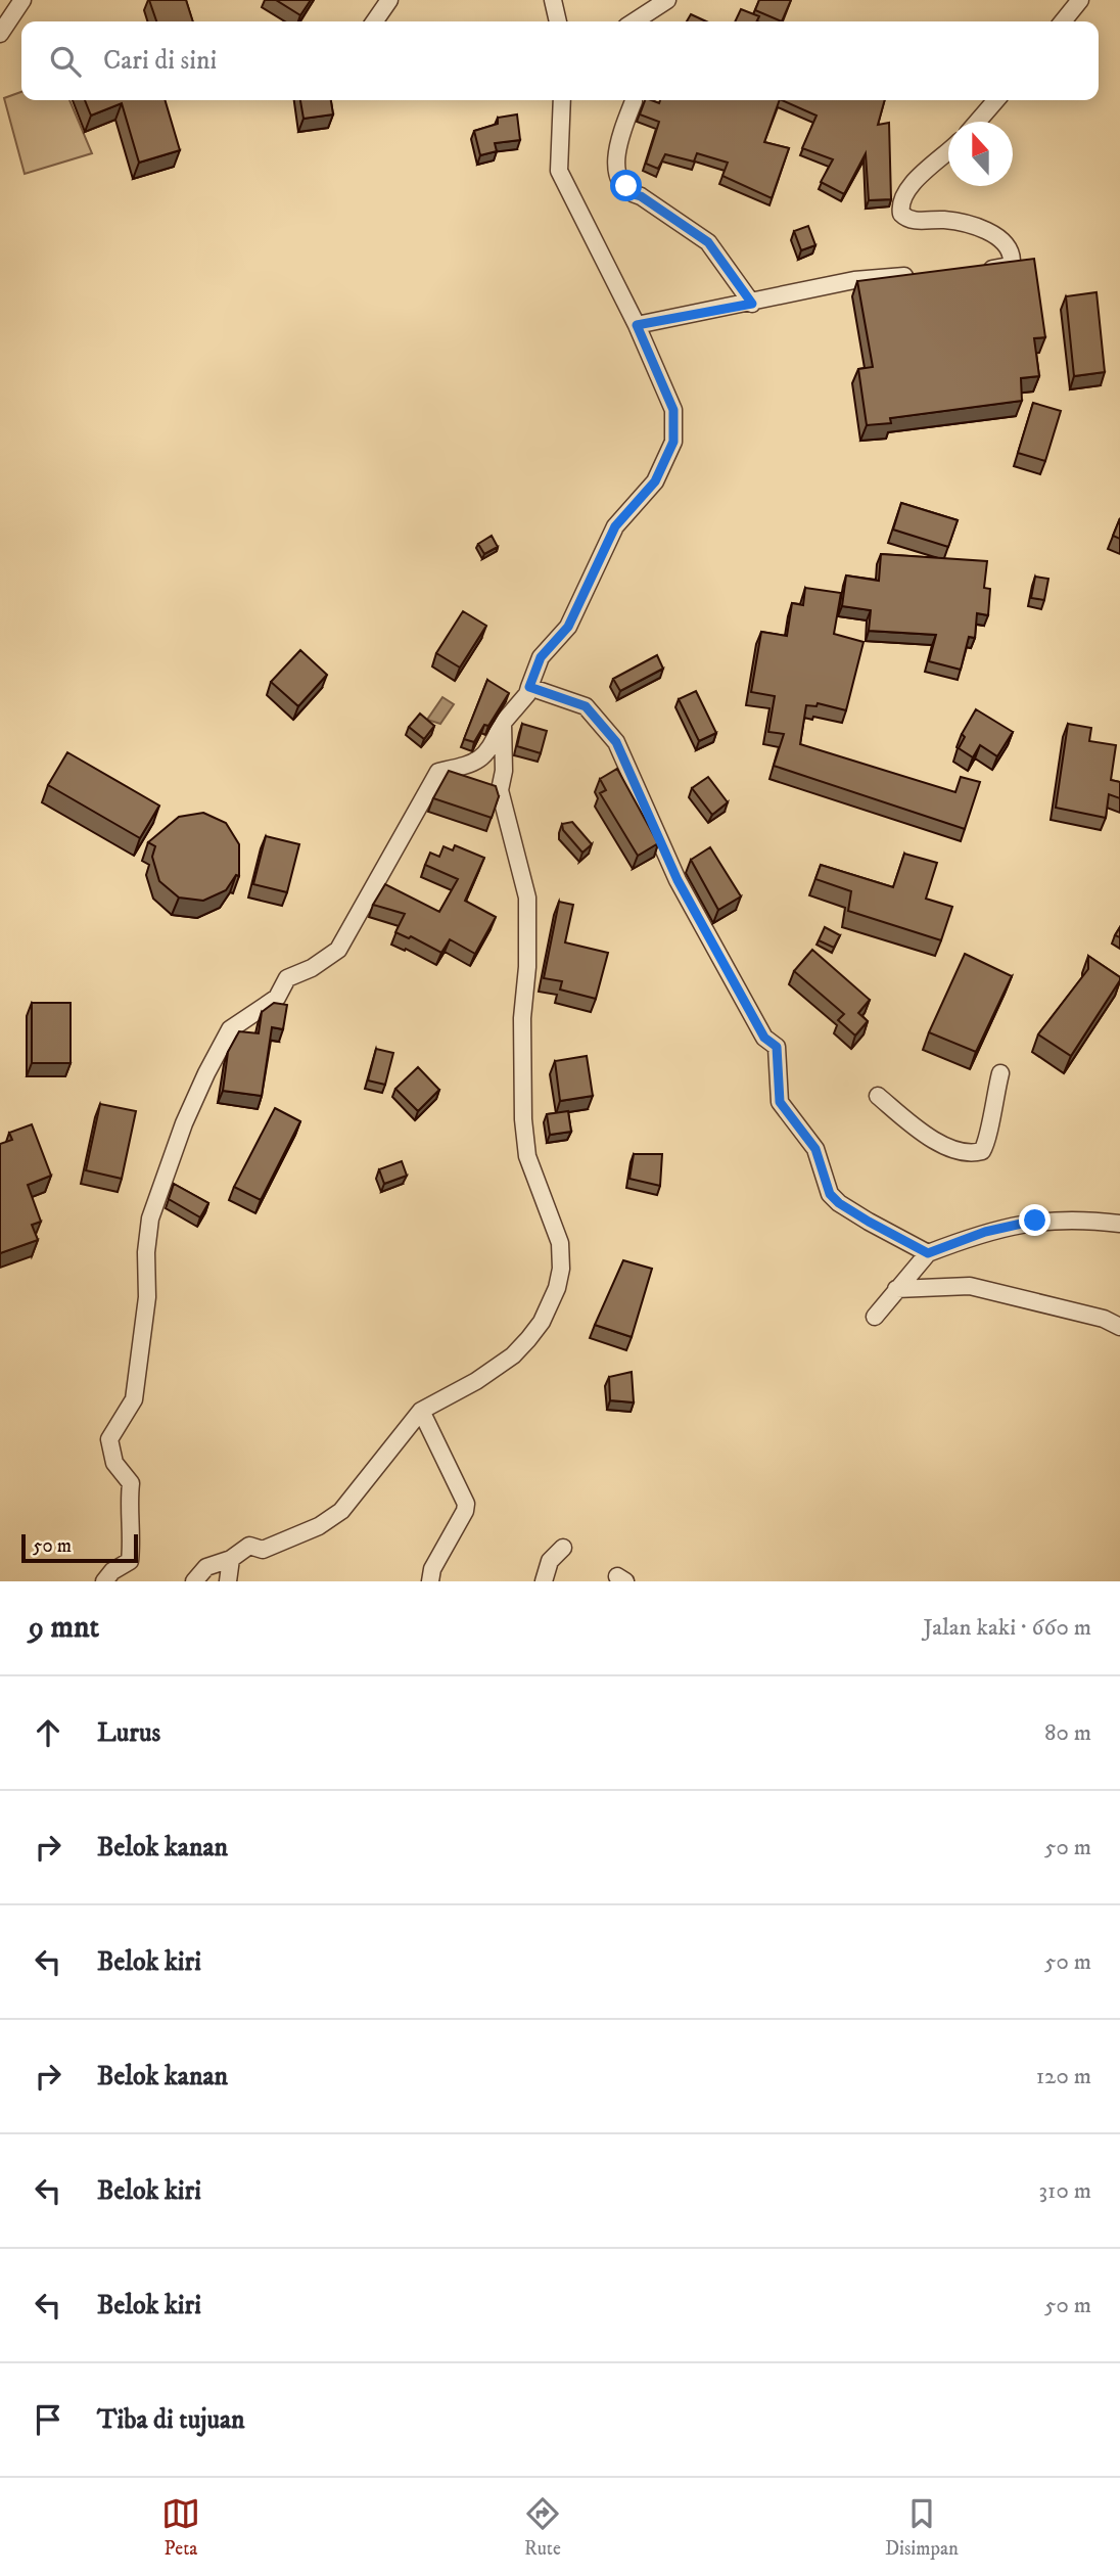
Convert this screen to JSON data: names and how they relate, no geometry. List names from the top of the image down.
{
  "scale_bar": "50 m",
  "north": "top",
  "page": {
    "search": "Cari di sini",
    "scale": "50 m",
    "heading": ["9 mnt", "Jalan kaki · 660 m"],
    "list": [
      ["Lurus", "80 m"],
      ["Belok kanan", "50 m"],
      ["Belok kiri", "50 m"],
      ["Belok kanan", "120 m"],
      ["Belok kiri", "310 m"],
      ["Belok kiri", "50 m"],
      "Tiba di tujuan"
    ],
    "nav": ["Peta", "Rute", "Disimpan"]
  }
}
